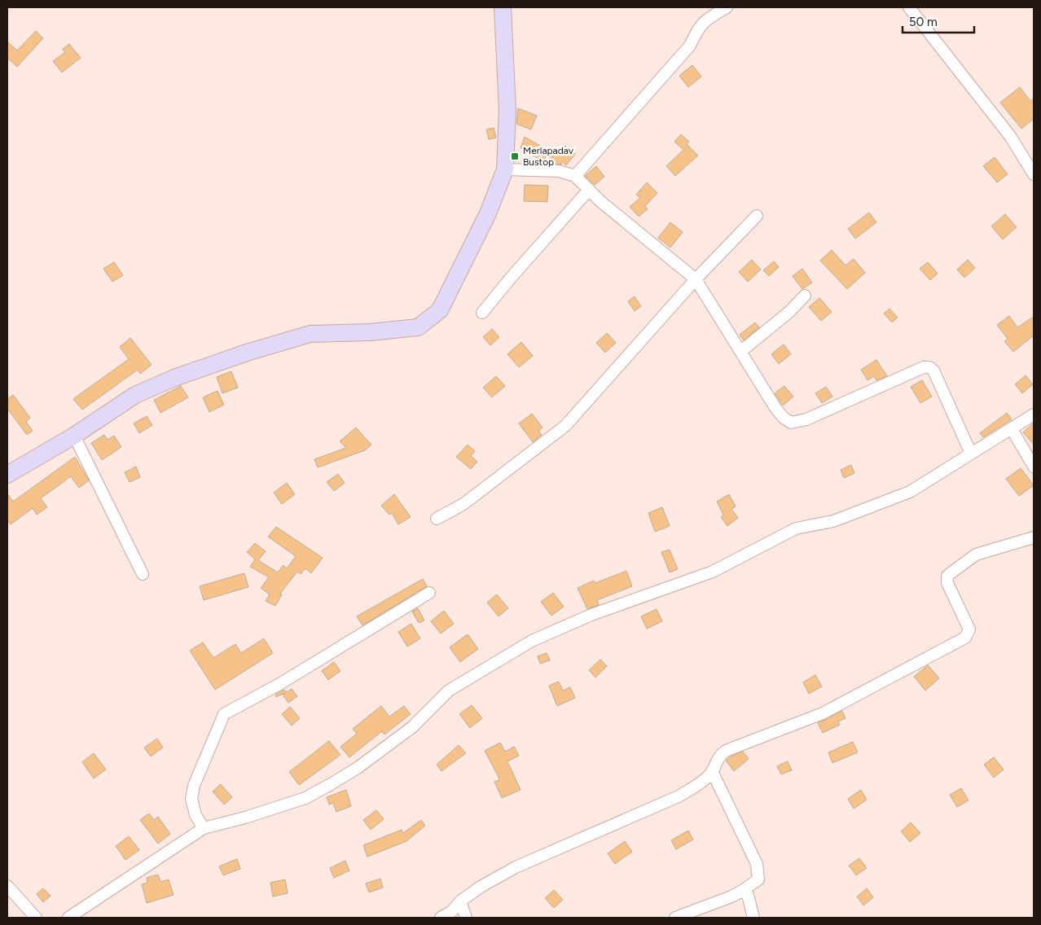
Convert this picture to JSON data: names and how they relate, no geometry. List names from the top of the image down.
{
  "places": {
    "transit": ["Merlapadav Bustop"]
  },
  "scale_bar": "50 m"
}
